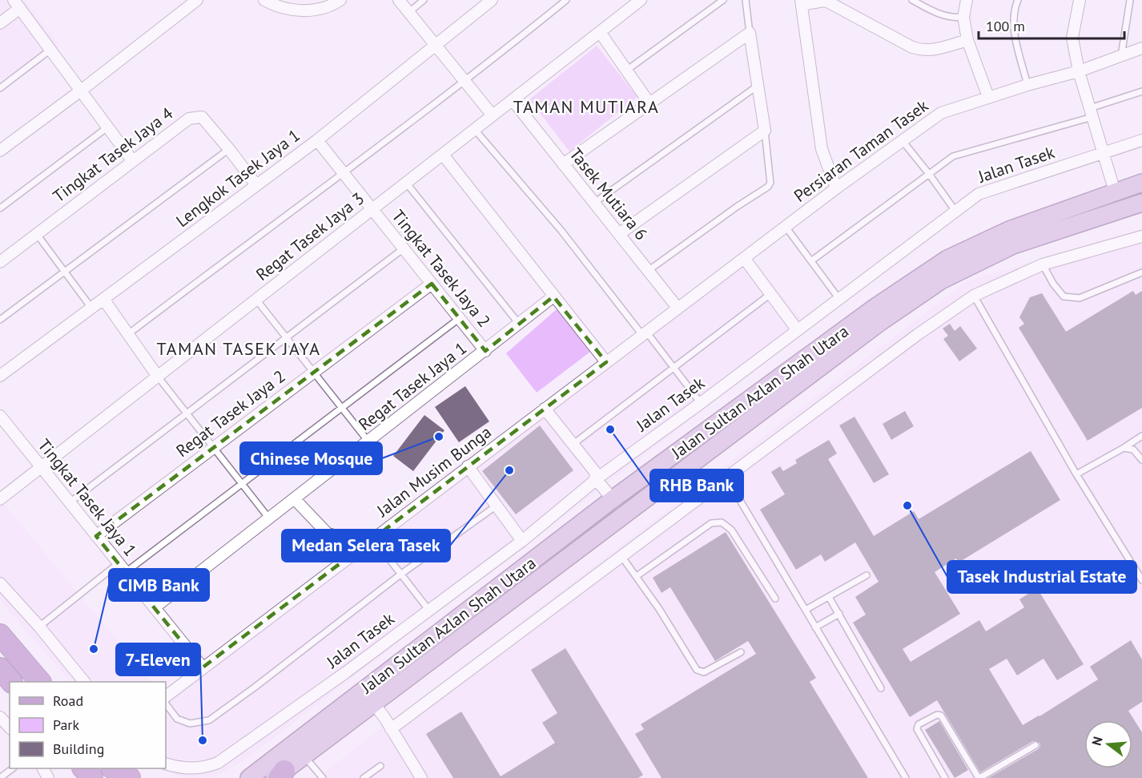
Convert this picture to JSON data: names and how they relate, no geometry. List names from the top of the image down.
{
  "streets": {
    "main road": ["Jalan Sultan Azlan Shah Utara"],
    "street": [
      "Persiaran Taman Tasek",
      "Tingkat Tasek Jaya 4",
      "Jalan Tasek",
      "Lengkok Tasek Jaya 1",
      "Tasek Mutiara 6",
      "Regat Tasek Jaya 3",
      "Tingkat Tasek Jaya 2",
      "Regat Tasek Jaya 1",
      "Regat Tasek Jaya 2",
      "Jalan Musim Bunga",
      "Tingkat Tasek Jaya 1"
    ]
  },
  "crossings": [
    ["Persiaran Taman Tasek", "Tasek Mutiara 6"],
    ["Persiaran Taman Tasek", "Jalan Musim Bunga"],
    ["Tingkat Tasek Jaya 4", "Lengkok Tasek Jaya 1"],
    ["Lengkok Tasek Jaya 1", "Tingkat Tasek Jaya 2"],
    ["Tasek Mutiara 6", "Regat Tasek Jaya 3"],
    ["Tasek Mutiara 6", "Jalan Musim Bunga"],
    ["Regat Tasek Jaya 3", "Tingkat Tasek Jaya 2"],
    ["Regat Tasek Jaya 3", "Tingkat Tasek Jaya 1"],
    ["Tingkat Tasek Jaya 2", "Regat Tasek Jaya 1"],
    ["Tingkat Tasek Jaya 2", "Regat Tasek Jaya 2"],
    ["Regat Tasek Jaya 1", "Tingkat Tasek Jaya 1"],
    ["Regat Tasek Jaya 2", "Tingkat Tasek Jaya 1"],
    ["Jalan Musim Bunga", "Tingkat Tasek Jaya 1"]
  ],
  "districts": ["TAMAN MUTIARA", "TAMAN TASEK JAYA"],
  "places": [
    "RHB Bank",
    "Chinese Mosque",
    "Medan Selera Tasek",
    "Tasek Industrial Estate",
    "CIMB Bank",
    "7-Eleven"
  ],
  "legend": ["Road", "Park", "Building"],
  "scale_bar": "100 m",
  "north": "left"
}
